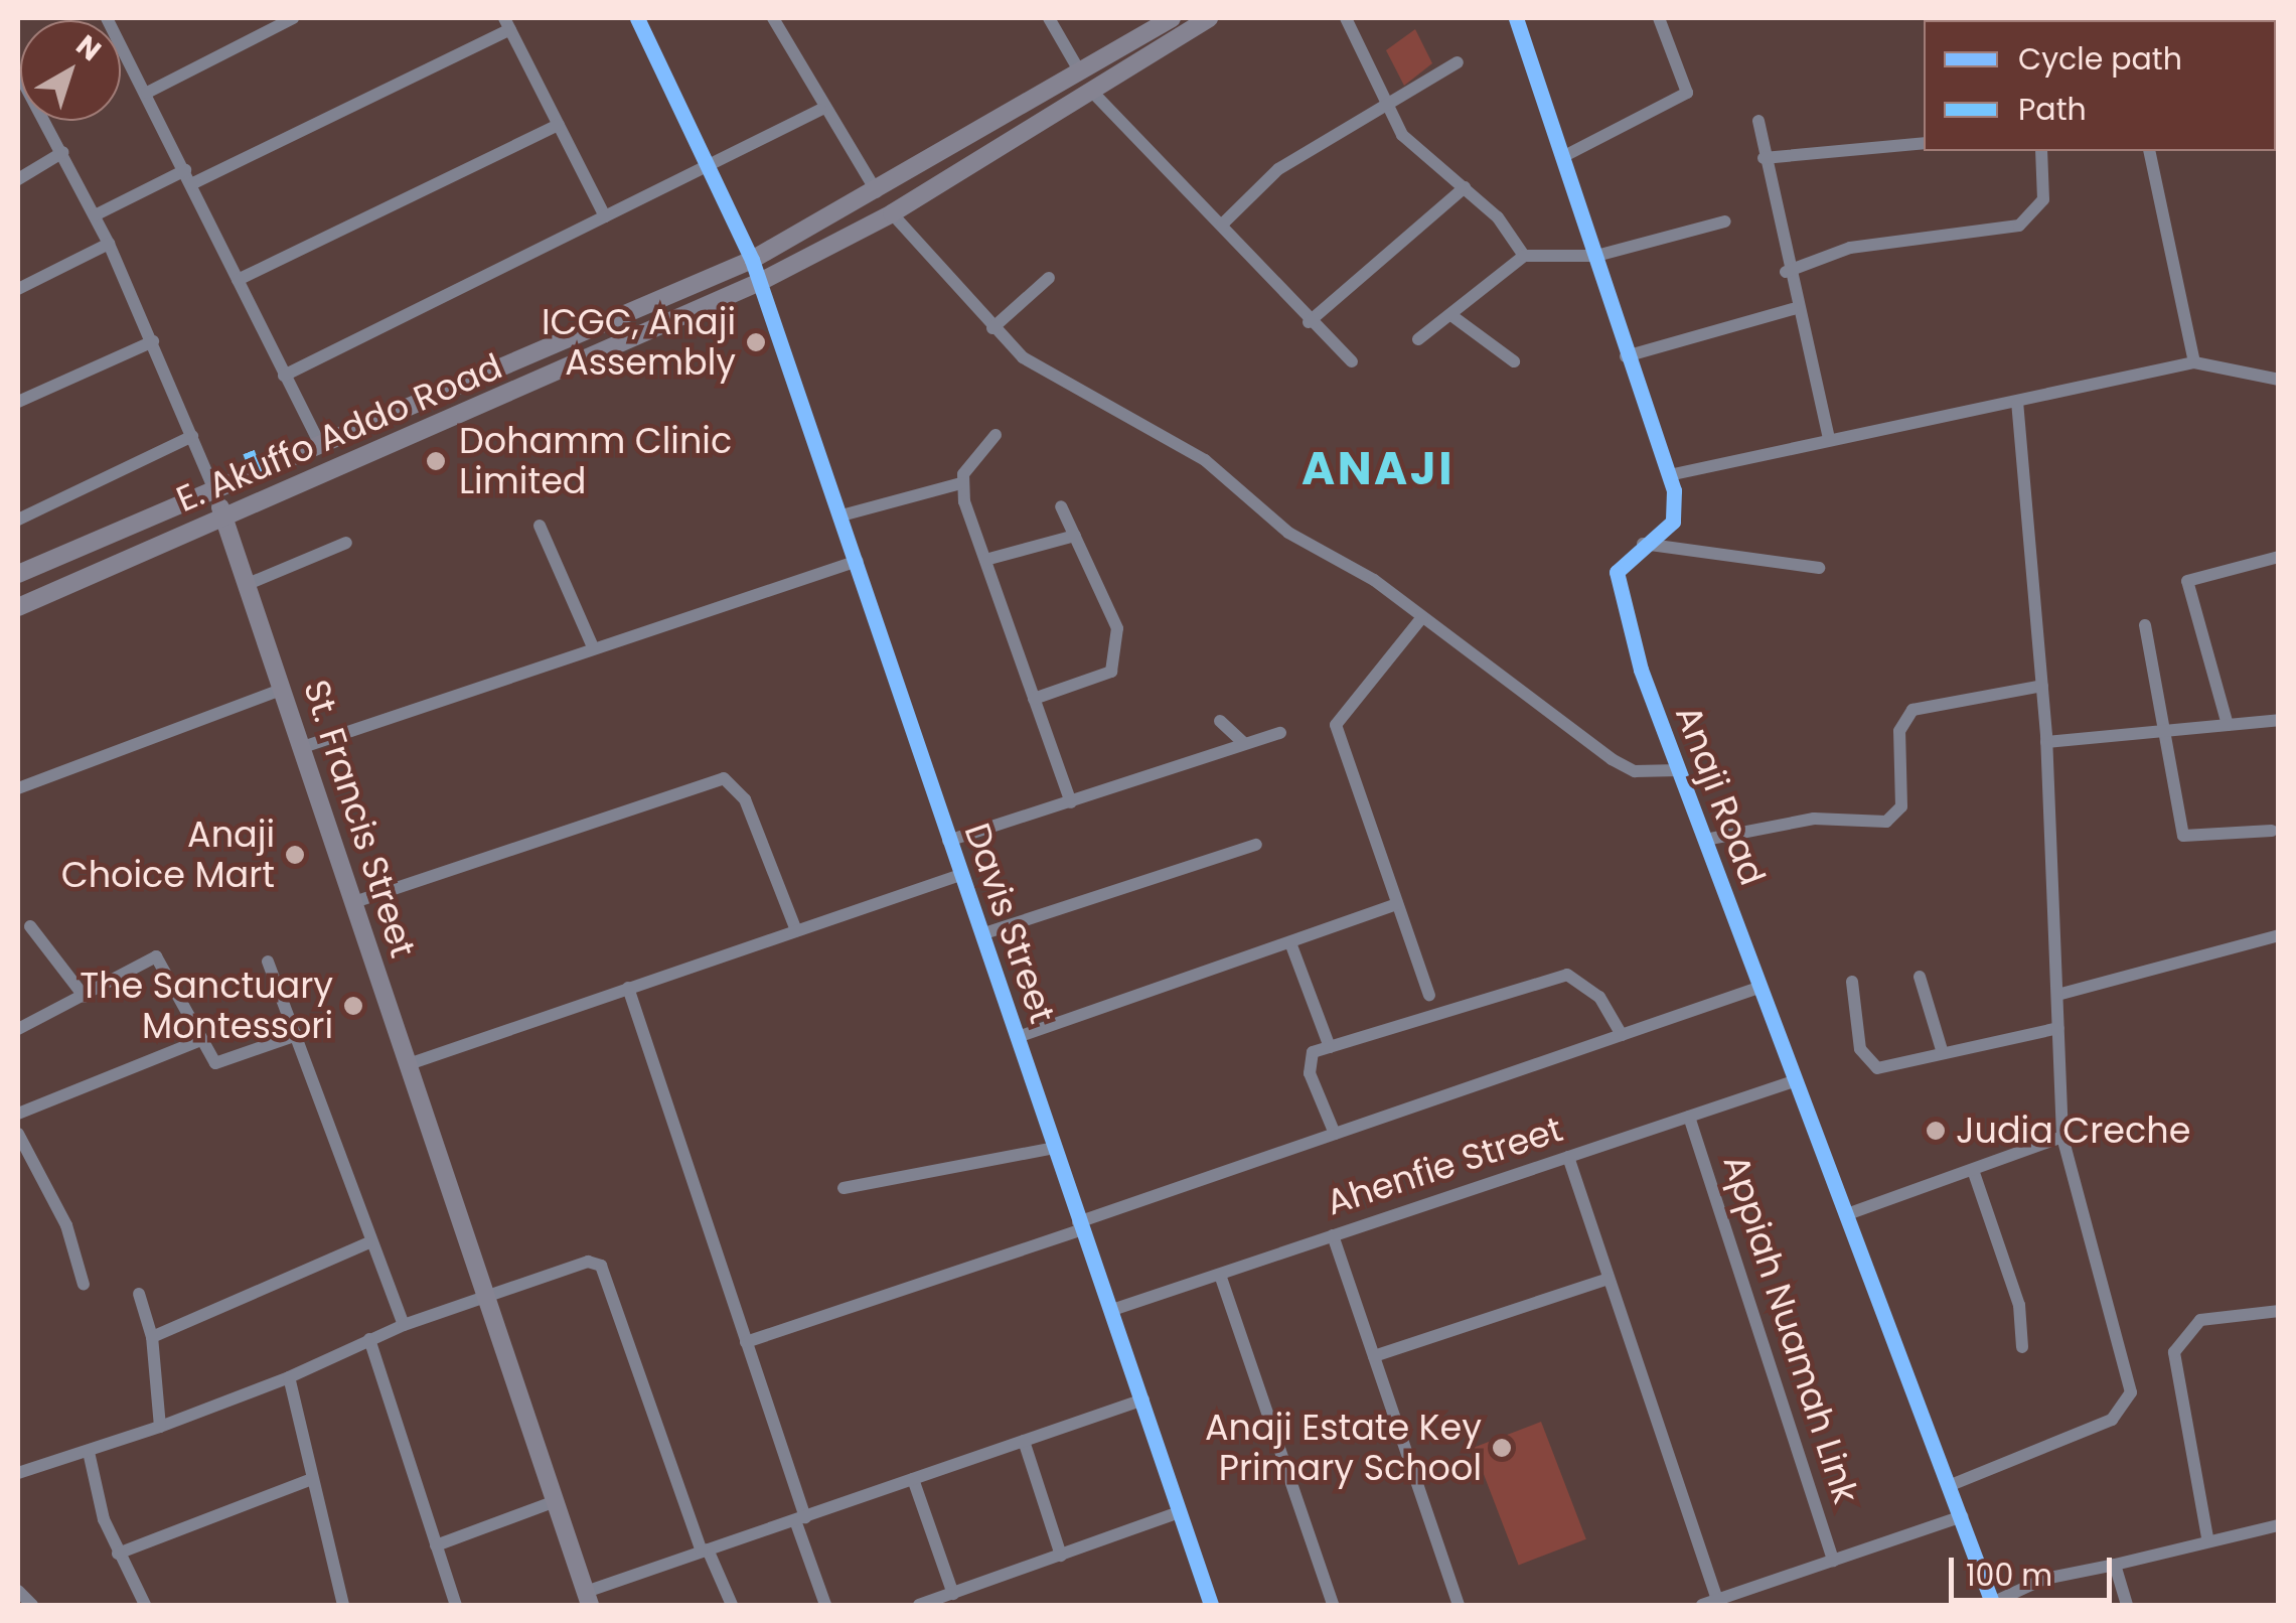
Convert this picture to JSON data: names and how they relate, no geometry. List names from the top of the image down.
{
  "streets": {
    "main road": ["E. Akuffo Addo Road", "St. Francis Street"],
    "street": [
      "Anaji Road",
      "Davis Street",
      "Ahenfie Street",
      "Appiah Nuamah Link"
    ]
  },
  "crossings": [
    ["E. Akuffo Addo Road", "St. Francis Street"],
    ["E. Akuffo Addo Road", "Davis Street"],
    ["Anaji Road", "Ahenfie Street"],
    ["Davis Street", "Ahenfie Street"],
    ["Ahenfie Street", "Appiah Nuamah Link"]
  ],
  "districts": ["ANAJI"],
  "places": [
    "ICGC, Anaji Assembly",
    "Dohamm Clinic Limited",
    "Anaji Choice Mart",
    "The Sanctuary Montessori",
    "Judia Creche",
    "Anaji Estate Key Primary School"
  ],
  "legend": ["Cycle path", "Path"],
  "scale_bar": "100 m",
  "north": "top right"
}
